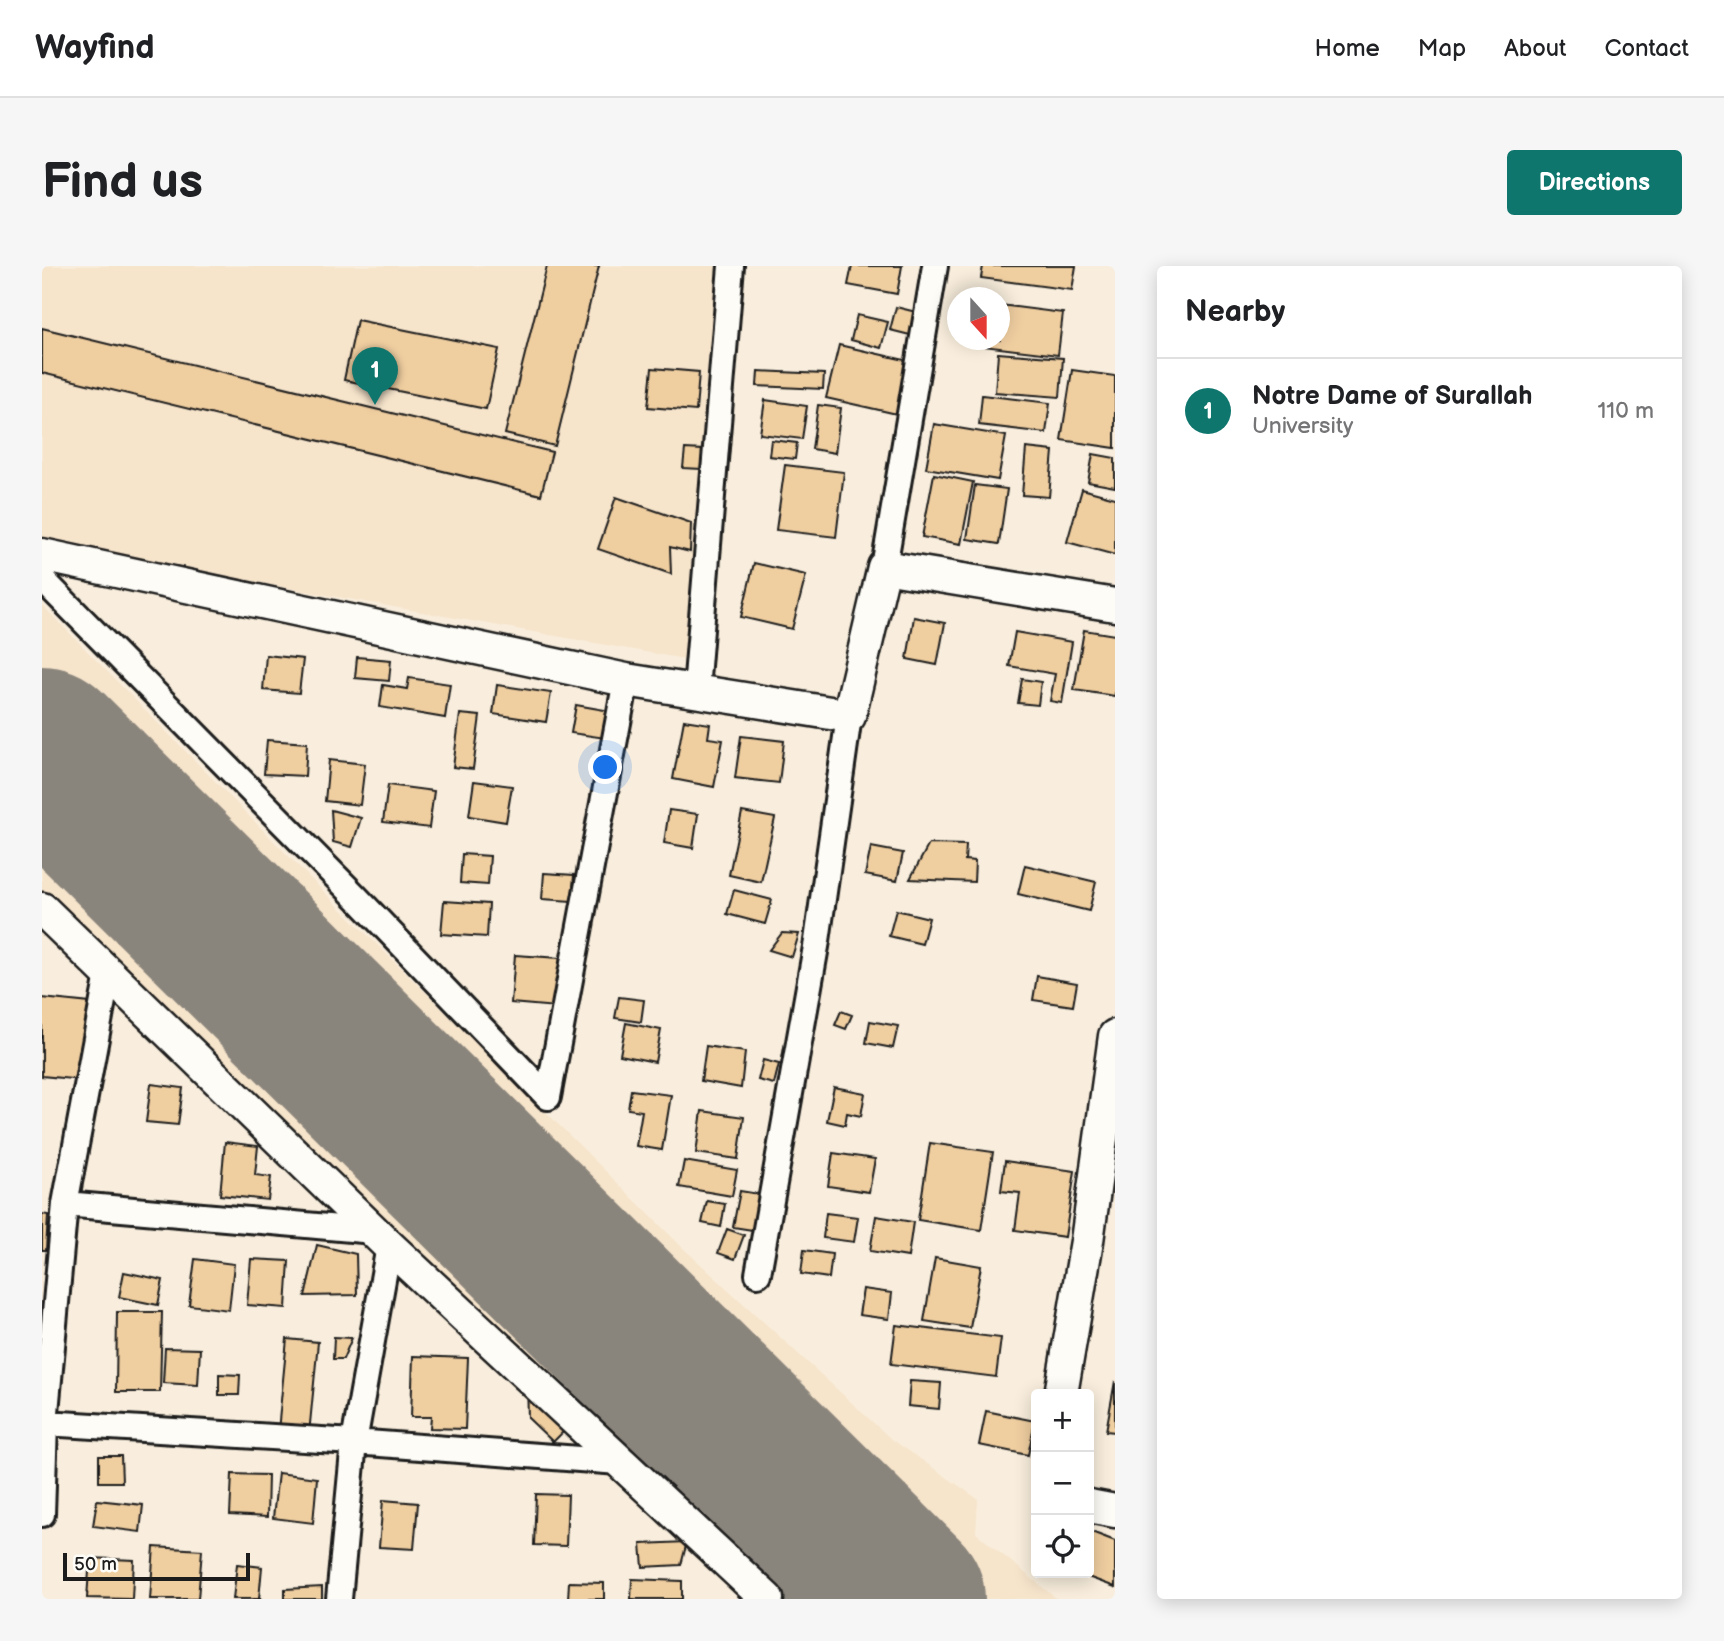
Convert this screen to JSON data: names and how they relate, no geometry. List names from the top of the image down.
{
  "scale_bar": "50 m",
  "north": "bottom",
  "page": {
    "header": "Wayfind",
    "nav": [
      "Home",
      "Map",
      "About",
      "Contact"
    ],
    "buttons": "Directions",
    "title": "Find us",
    "heading": "Nearby",
    "pins": "1",
    "list": [
      {
        "mark": "1",
        "name": "Notre Dame of Surallah",
        "note": "University",
        "value": "110 m"
      }
    ],
    "map_buttons": ["+", "−"],
    "scale": "50 m"
  }
}
